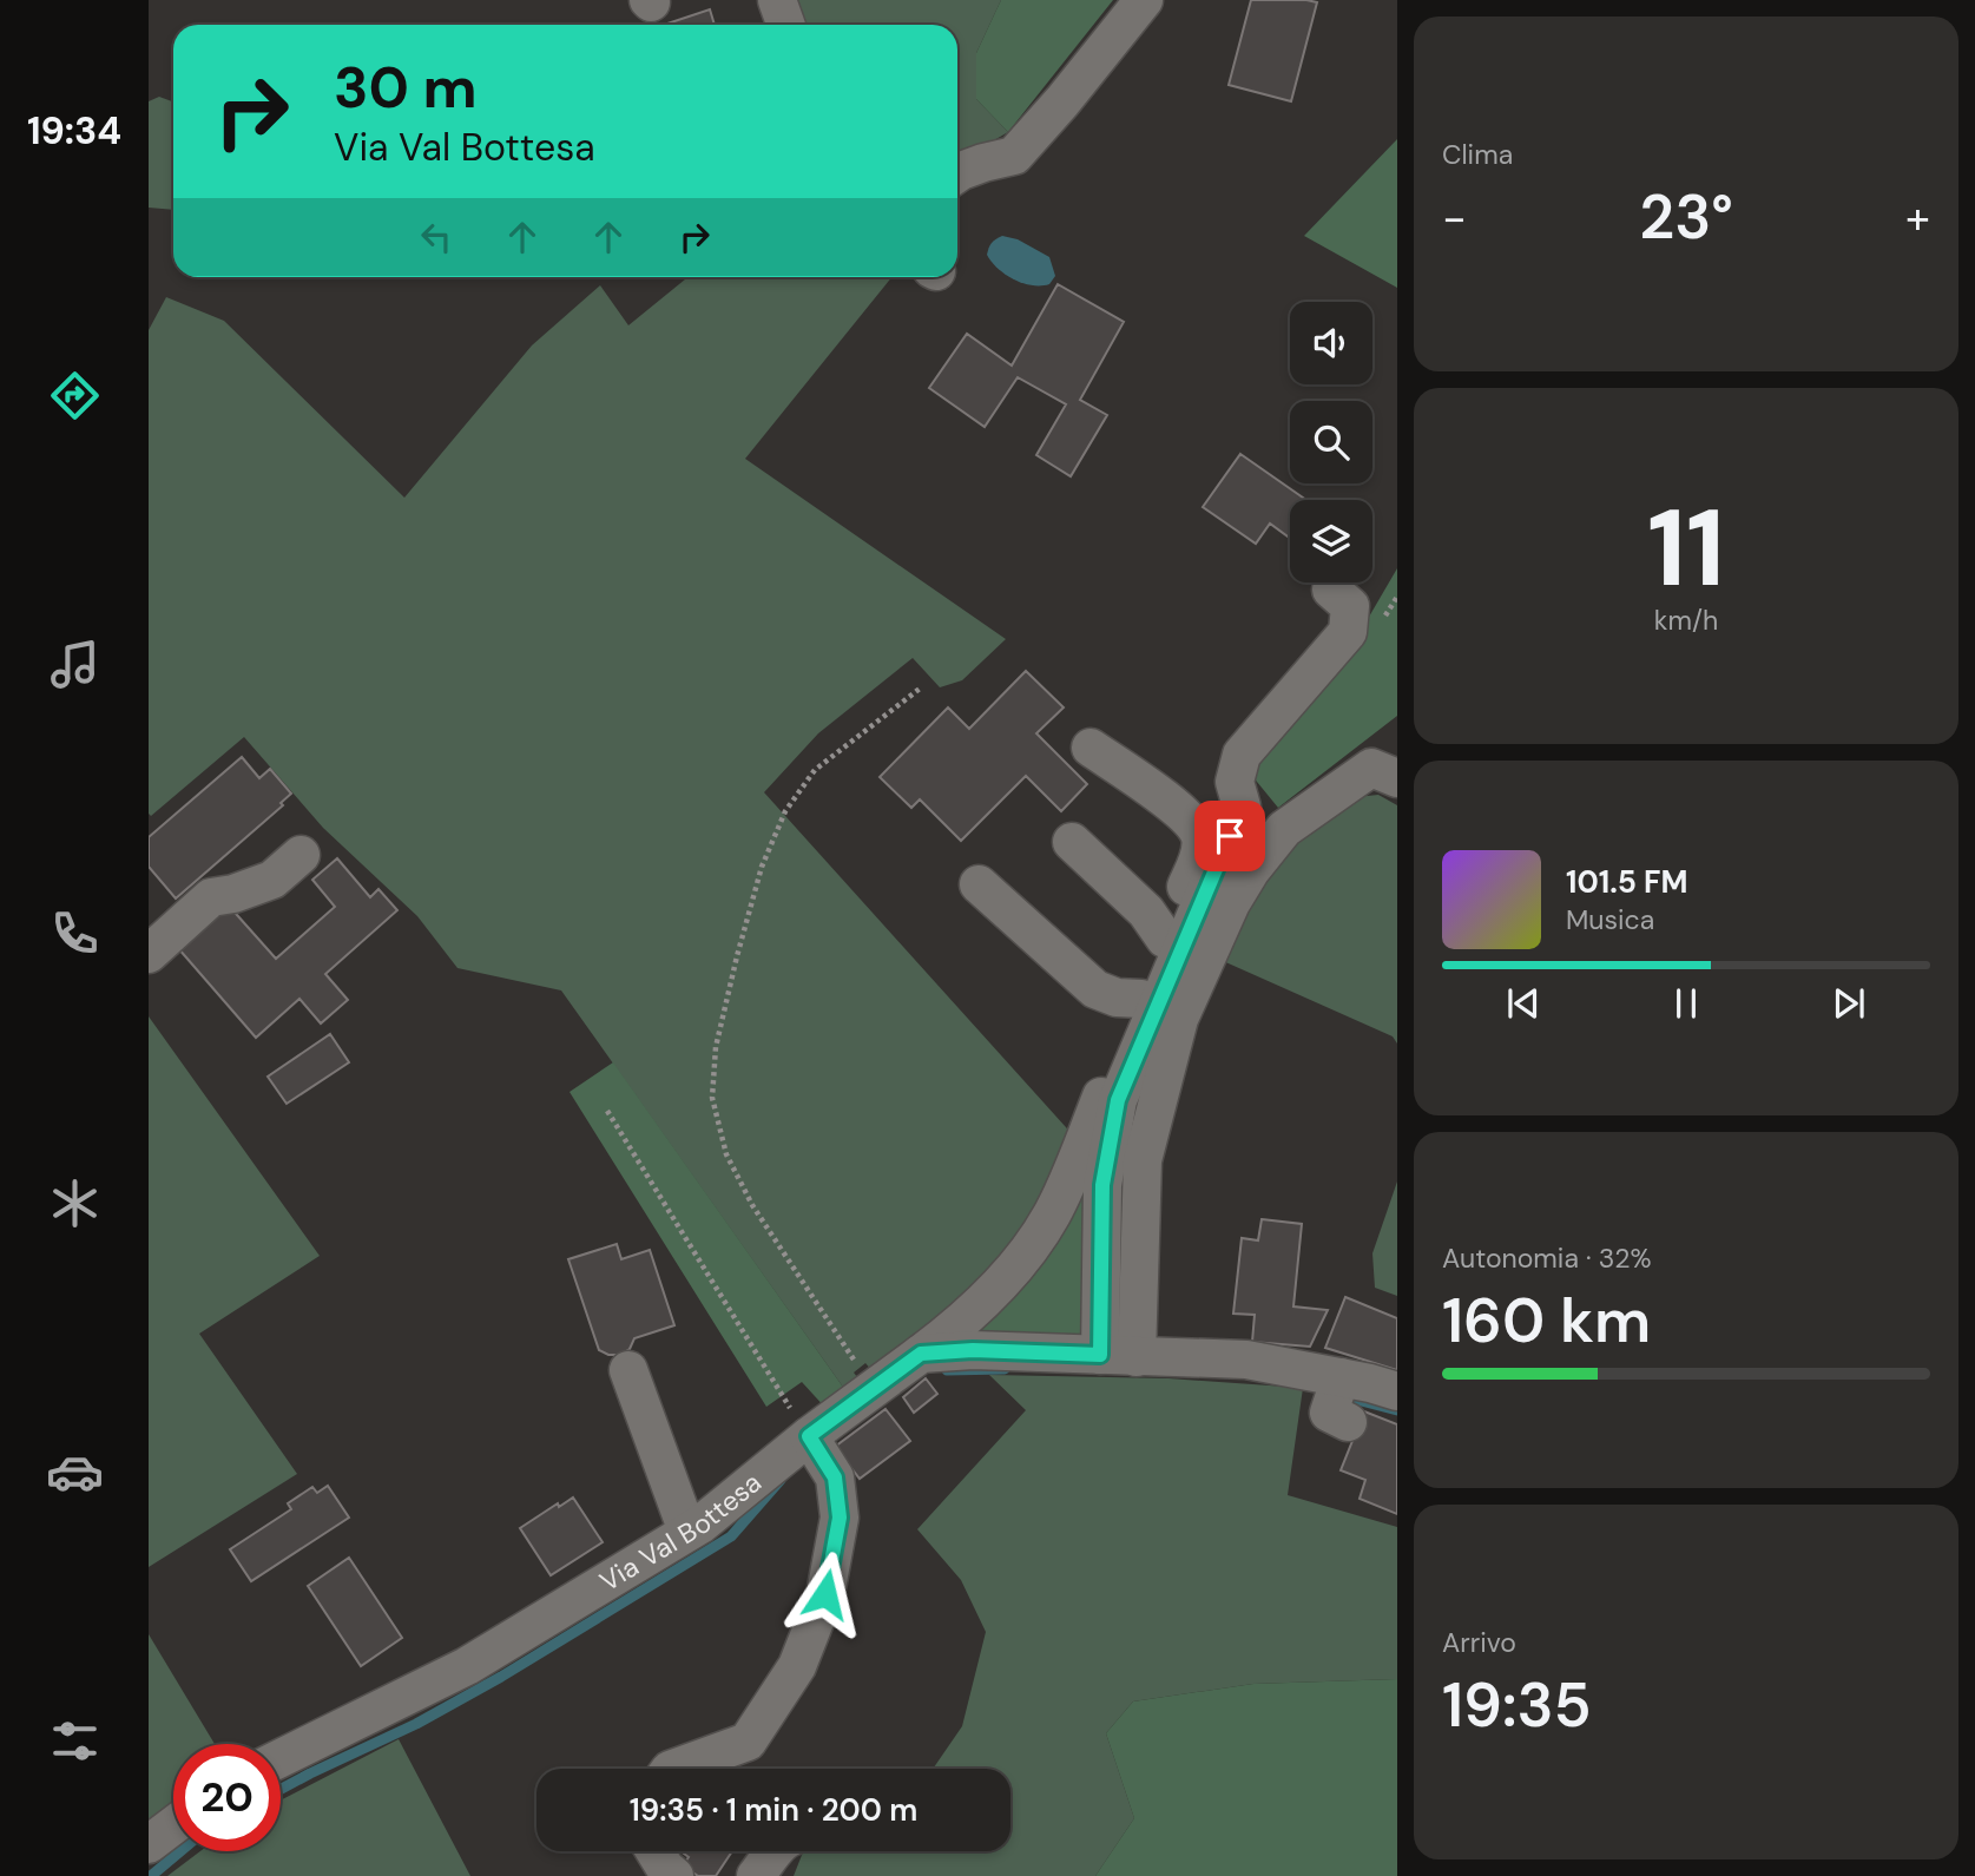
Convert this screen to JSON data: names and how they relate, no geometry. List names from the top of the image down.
{
  "streets": {
    "street": ["Via Val Bottesa"]
  },
  "page": {
    "tabs": "19:34",
    "tile": [
      "Clima",
      ["11", "km/h"],
      ["Autonomia · 32%", "160 km"],
      ["Arrivo", "19:35"]
    ],
    "turn": ["30 m", "Via Val Bottesa"],
    "heat": ["−", "23°", "+"],
    "song": ["101.5 FM", "Musica"],
    "limit": "20",
    "trip": "19:35 · 1 min · 200 m"
  }
}
